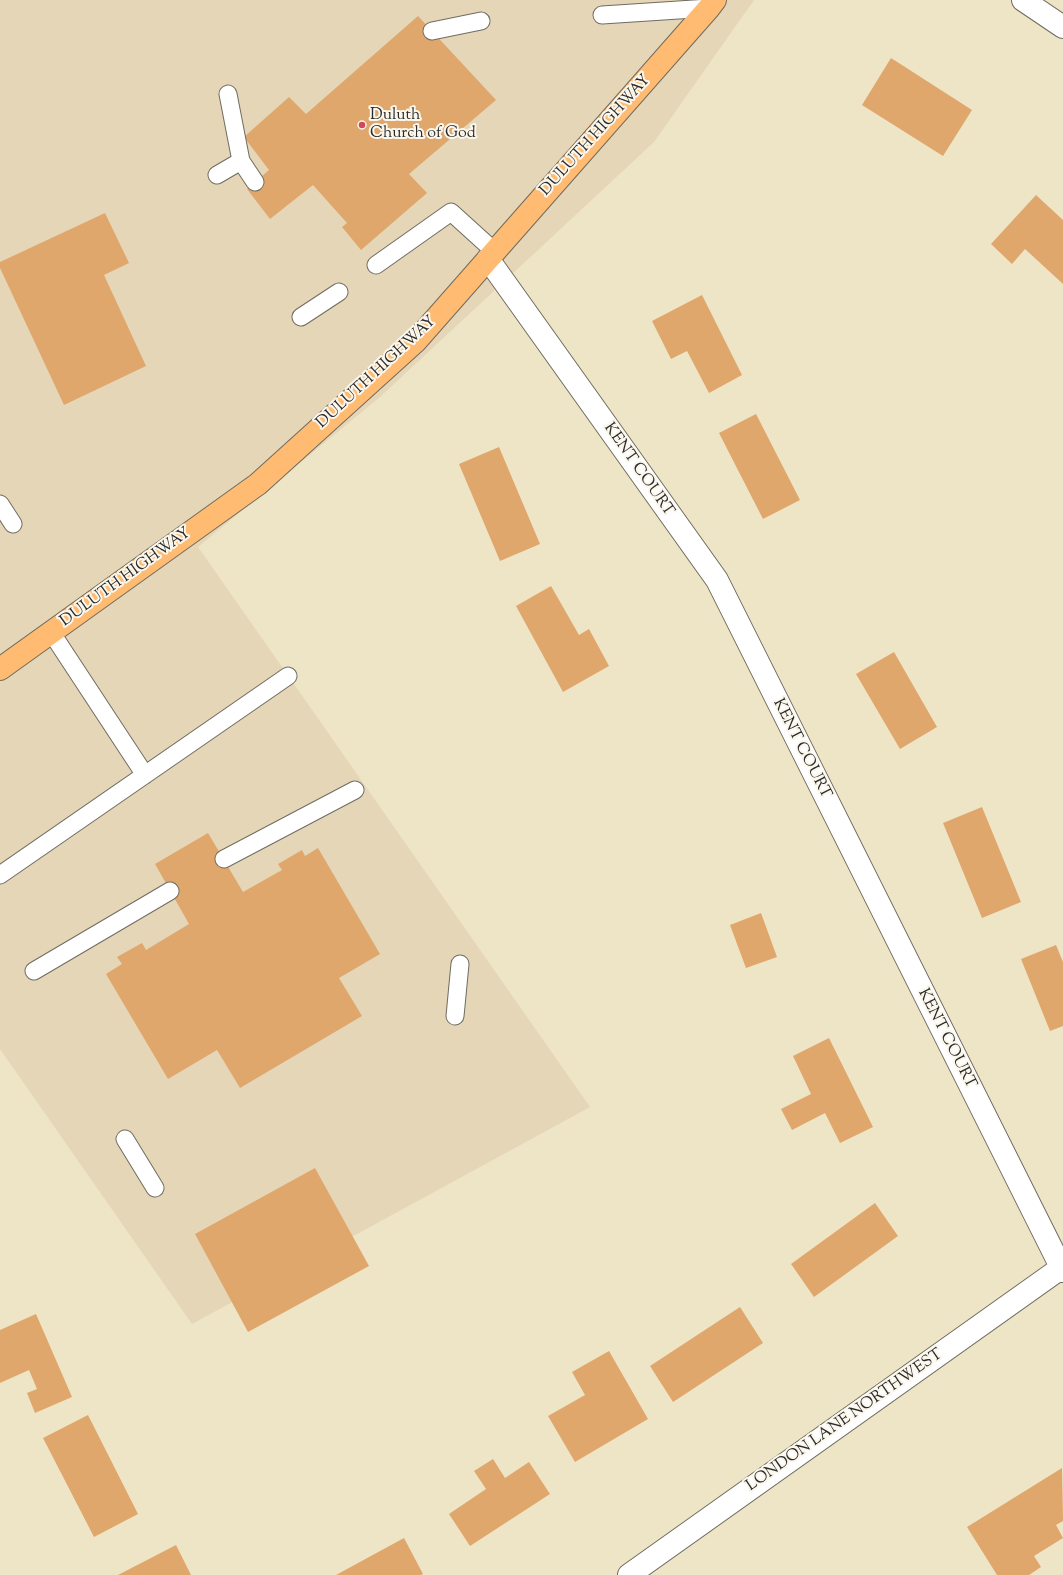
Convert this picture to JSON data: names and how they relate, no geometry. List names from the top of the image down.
{
  "streets": {
    "main road": ["DULUTH HIGHWAY"],
    "street": ["KENT COURT", "LONDON LANE NORTHWEST"]
  },
  "crossings": [
    ["DULUTH HIGHWAY", "KENT COURT"],
    ["KENT COURT", "LONDON LANE NORTHWEST"]
  ],
  "places": ["Duluth Church of God"]
}
